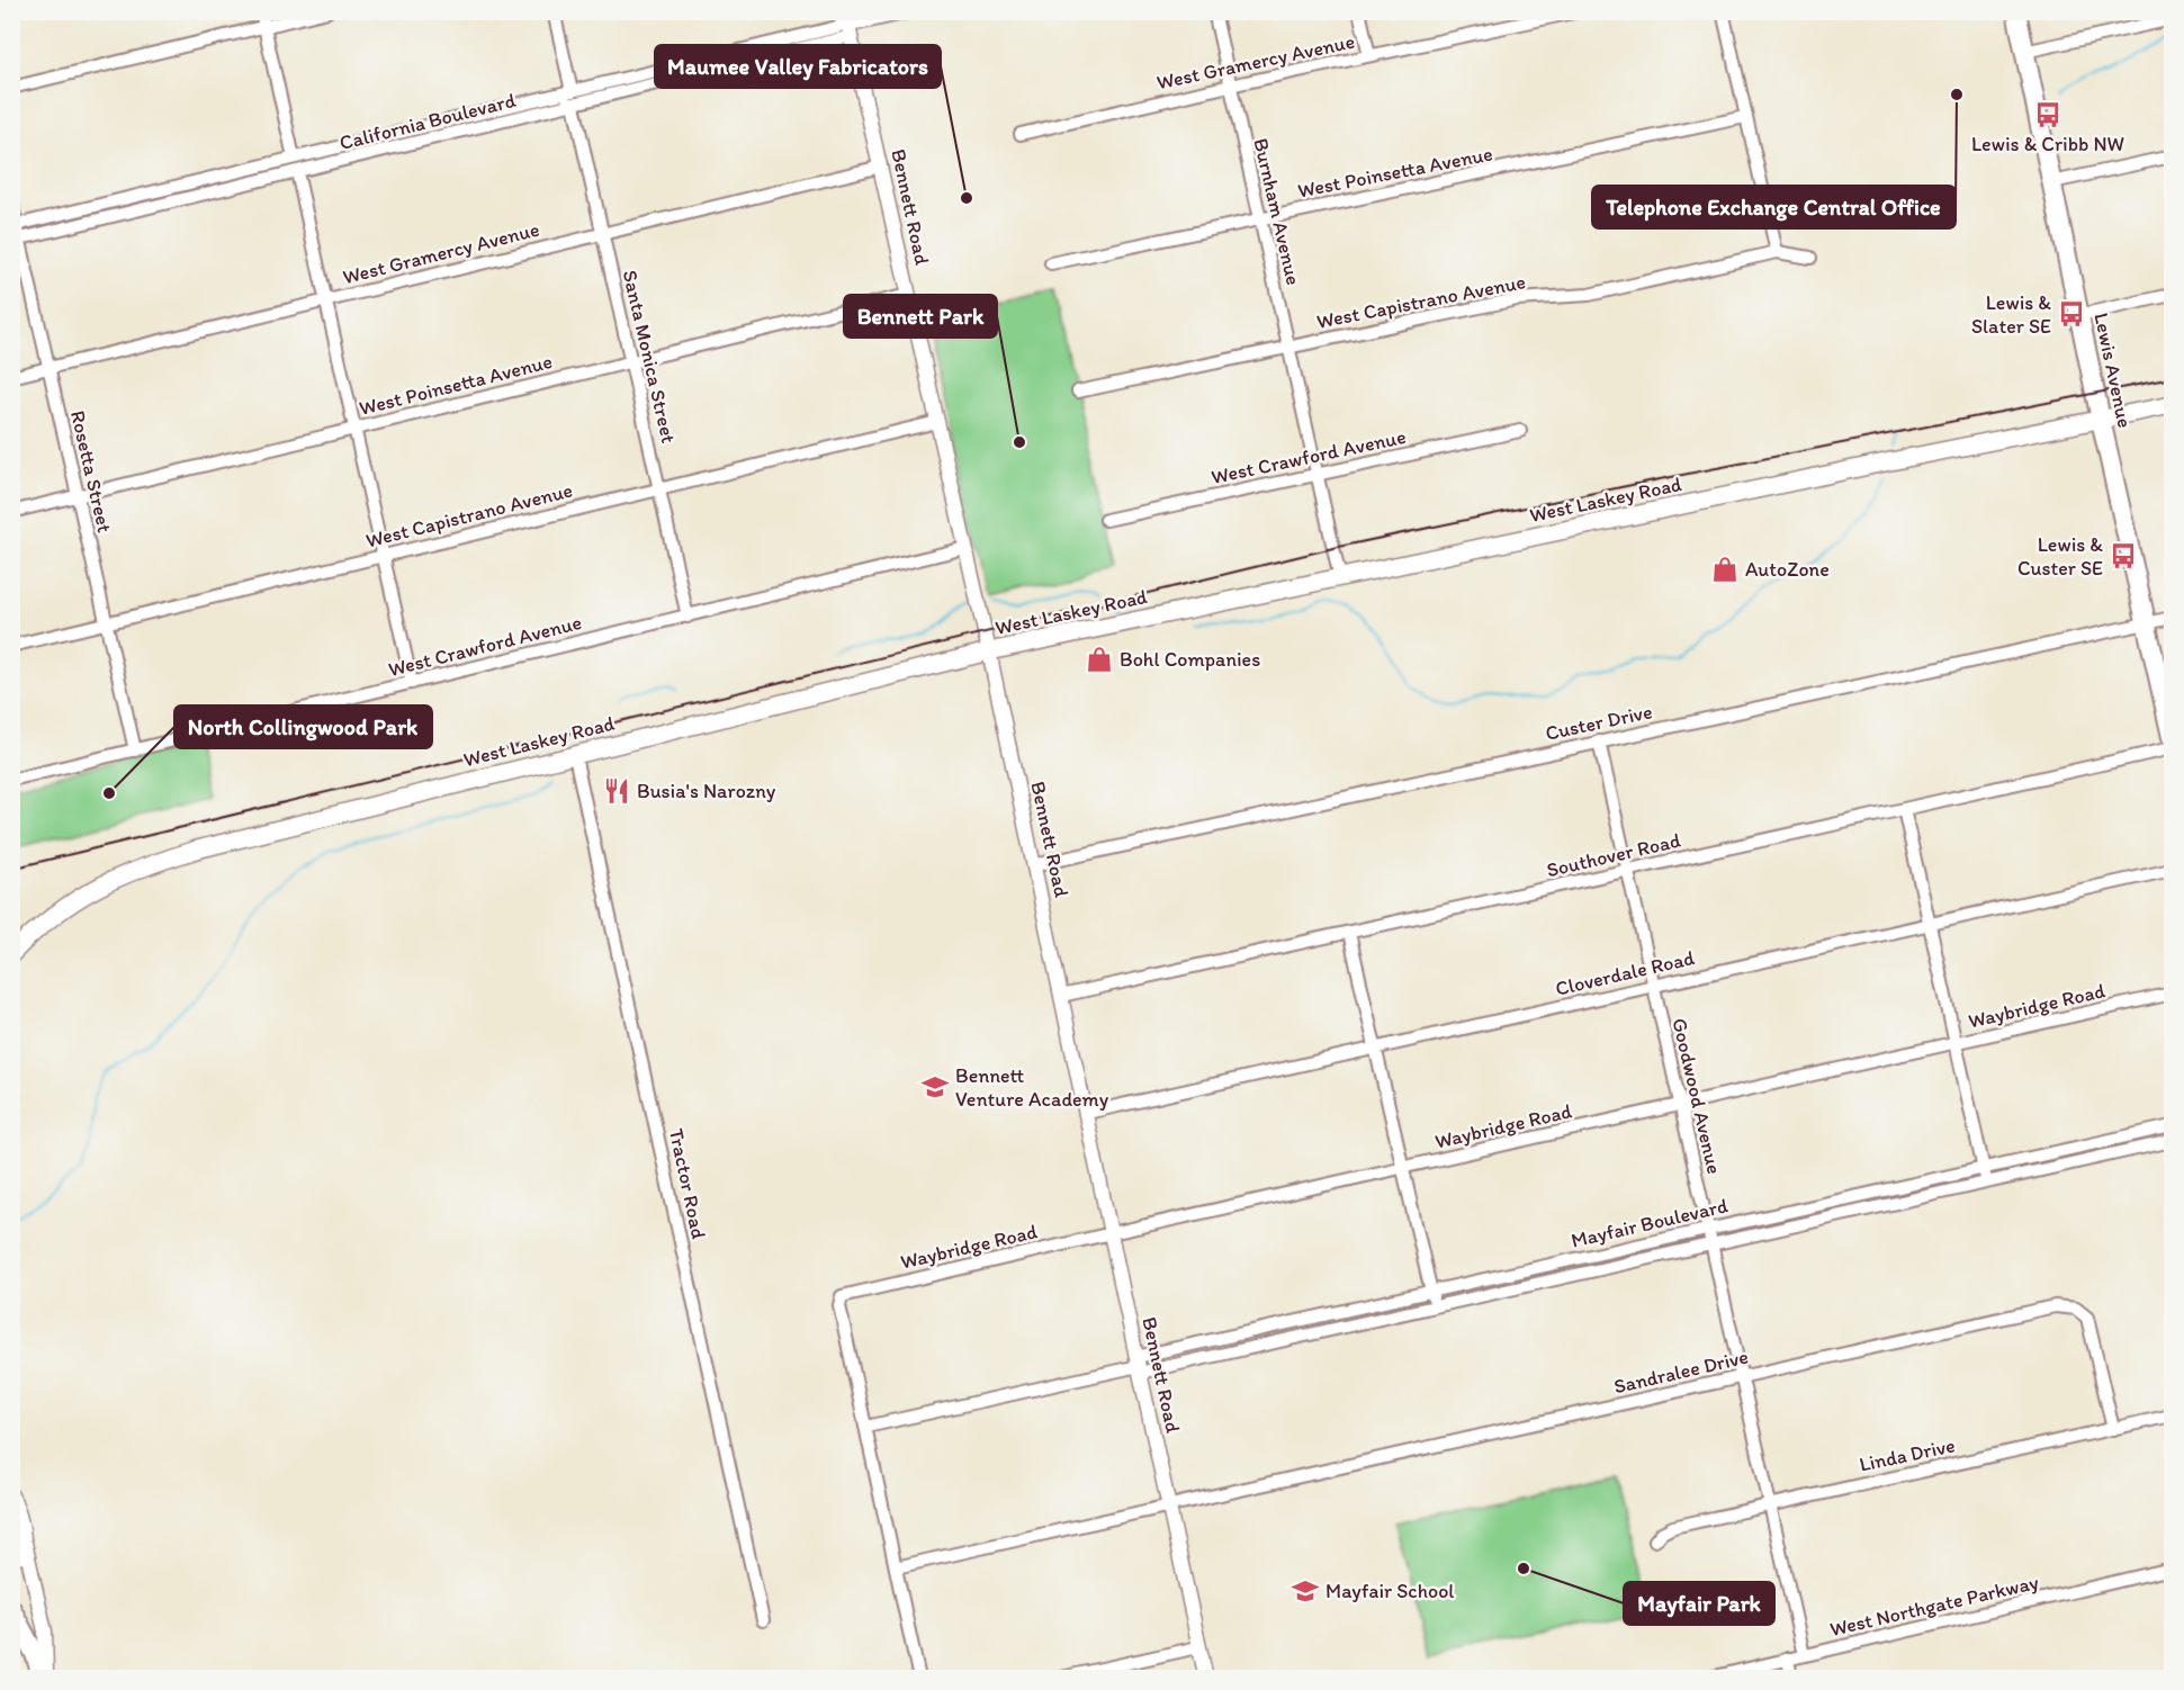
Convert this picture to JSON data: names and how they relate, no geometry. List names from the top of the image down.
{
  "streets": {
    "main road": ["Lewis Avenue", "West Laskey Road"],
    "street": [
      "West Gramercy Avenue",
      "California Boulevard",
      "West Poinsetta Avenue",
      "Bennett Road",
      "Burnham Avenue",
      "West Capistrano Avenue",
      "Santa Monica Street",
      "West Crawford Avenue",
      "Rosetta Street",
      "Custer Drive",
      "Southover Road",
      "Cloverdale Road",
      "Waybridge Road",
      "Goodwood Avenue",
      "Tractor Road",
      "Mayfair Boulevard",
      "Sandralee Drive",
      "Linda Drive",
      "West Northgate Parkway"
    ]
  },
  "crossings": [
    ["West Gramercy Avenue", "Bennett Road"],
    ["West Gramercy Avenue", "Burnham Avenue"],
    ["West Gramercy Avenue", "Santa Monica Street"],
    ["West Gramercy Avenue", "Rosetta Street"],
    ["California Boulevard", "Bennett Road"],
    ["California Boulevard", "Santa Monica Street"],
    ["California Boulevard", "Rosetta Street"],
    ["West Poinsetta Avenue", "Bennett Road"],
    ["West Poinsetta Avenue", "Burnham Avenue"],
    ["West Poinsetta Avenue", "Santa Monica Street"],
    ["West Poinsetta Avenue", "Rosetta Street"],
    ["Bennett Road", "West Capistrano Avenue"],
    ["Bennett Road", "West Crawford Avenue"],
    ["Bennett Road", "West Laskey Road"],
    ["Bennett Road", "Custer Drive"],
    ["Bennett Road", "Southover Road"],
    ["Bennett Road", "Cloverdale Road"],
    ["Bennett Road", "Waybridge Road"],
    ["Bennett Road", "Mayfair Boulevard"],
    ["Bennett Road", "Sandralee Drive"],
    ["Burnham Avenue", "West Capistrano Avenue"],
    ["Burnham Avenue", "West Crawford Avenue"],
    ["Burnham Avenue", "West Laskey Road"],
    ["West Capistrano Avenue", "Santa Monica Street"],
    ["West Capistrano Avenue", "Rosetta Street"],
    ["Santa Monica Street", "West Crawford Avenue"],
    ["Lewis Avenue", "West Laskey Road"],
    ["Lewis Avenue", "Custer Drive"],
    ["West Crawford Avenue", "Rosetta Street"],
    ["West Laskey Road", "Tractor Road"],
    ["Custer Drive", "Goodwood Avenue"],
    ["Southover Road", "Goodwood Avenue"],
    ["Cloverdale Road", "Goodwood Avenue"],
    ["Waybridge Road", "Goodwood Avenue"],
    ["Waybridge Road", "Mayfair Boulevard"],
    ["Goodwood Avenue", "Mayfair Boulevard"],
    ["Goodwood Avenue", "Sandralee Drive"],
    ["Goodwood Avenue", "Linda Drive"],
    ["Goodwood Avenue", "West Northgate Parkway"],
    ["Sandralee Drive", "Linda Drive"]
  ],
  "places": {
    "other": [
      "Telephone Exchange Central Office",
      "Maumee Valley Fabricators",
      "Bennett Park",
      "North Collingwood Park",
      "Mayfair Park"
    ],
    "bus stop": ["Lewis & Cribb NW", "Lewis & Slater SE", "Lewis & Custer SE"],
    "shop": ["AutoZone", "Bohl Companies"],
    "restaurant": ["Busia's Narozny"],
    "school or university": ["Bennett Venture Academy", "Mayfair School"]
  }
}
